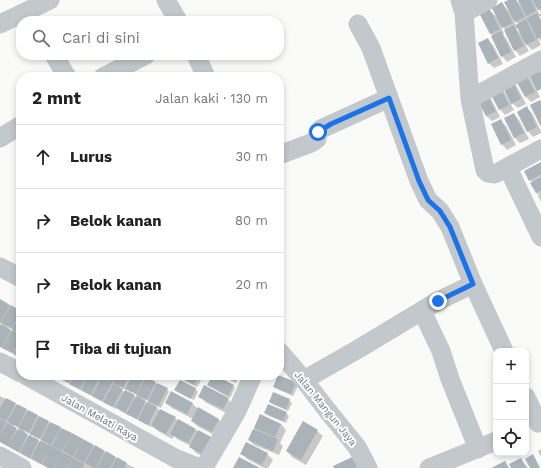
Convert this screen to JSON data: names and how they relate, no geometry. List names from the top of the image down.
{
  "streets": {
    "street": ["Jalan Mangun Jaya", "Jalan Melati Raya"]
  },
  "page": {
    "search": "Cari di sini",
    "heading": ["2 mnt", "Jalan kaki · 130 m"],
    "list": [
      ["Lurus", "30 m"],
      ["Belok kanan", "80 m"],
      ["Belok kanan", "20 m"],
      "Tiba di tujuan"
    ],
    "map_buttons": ["+", "−"]
  }
}
